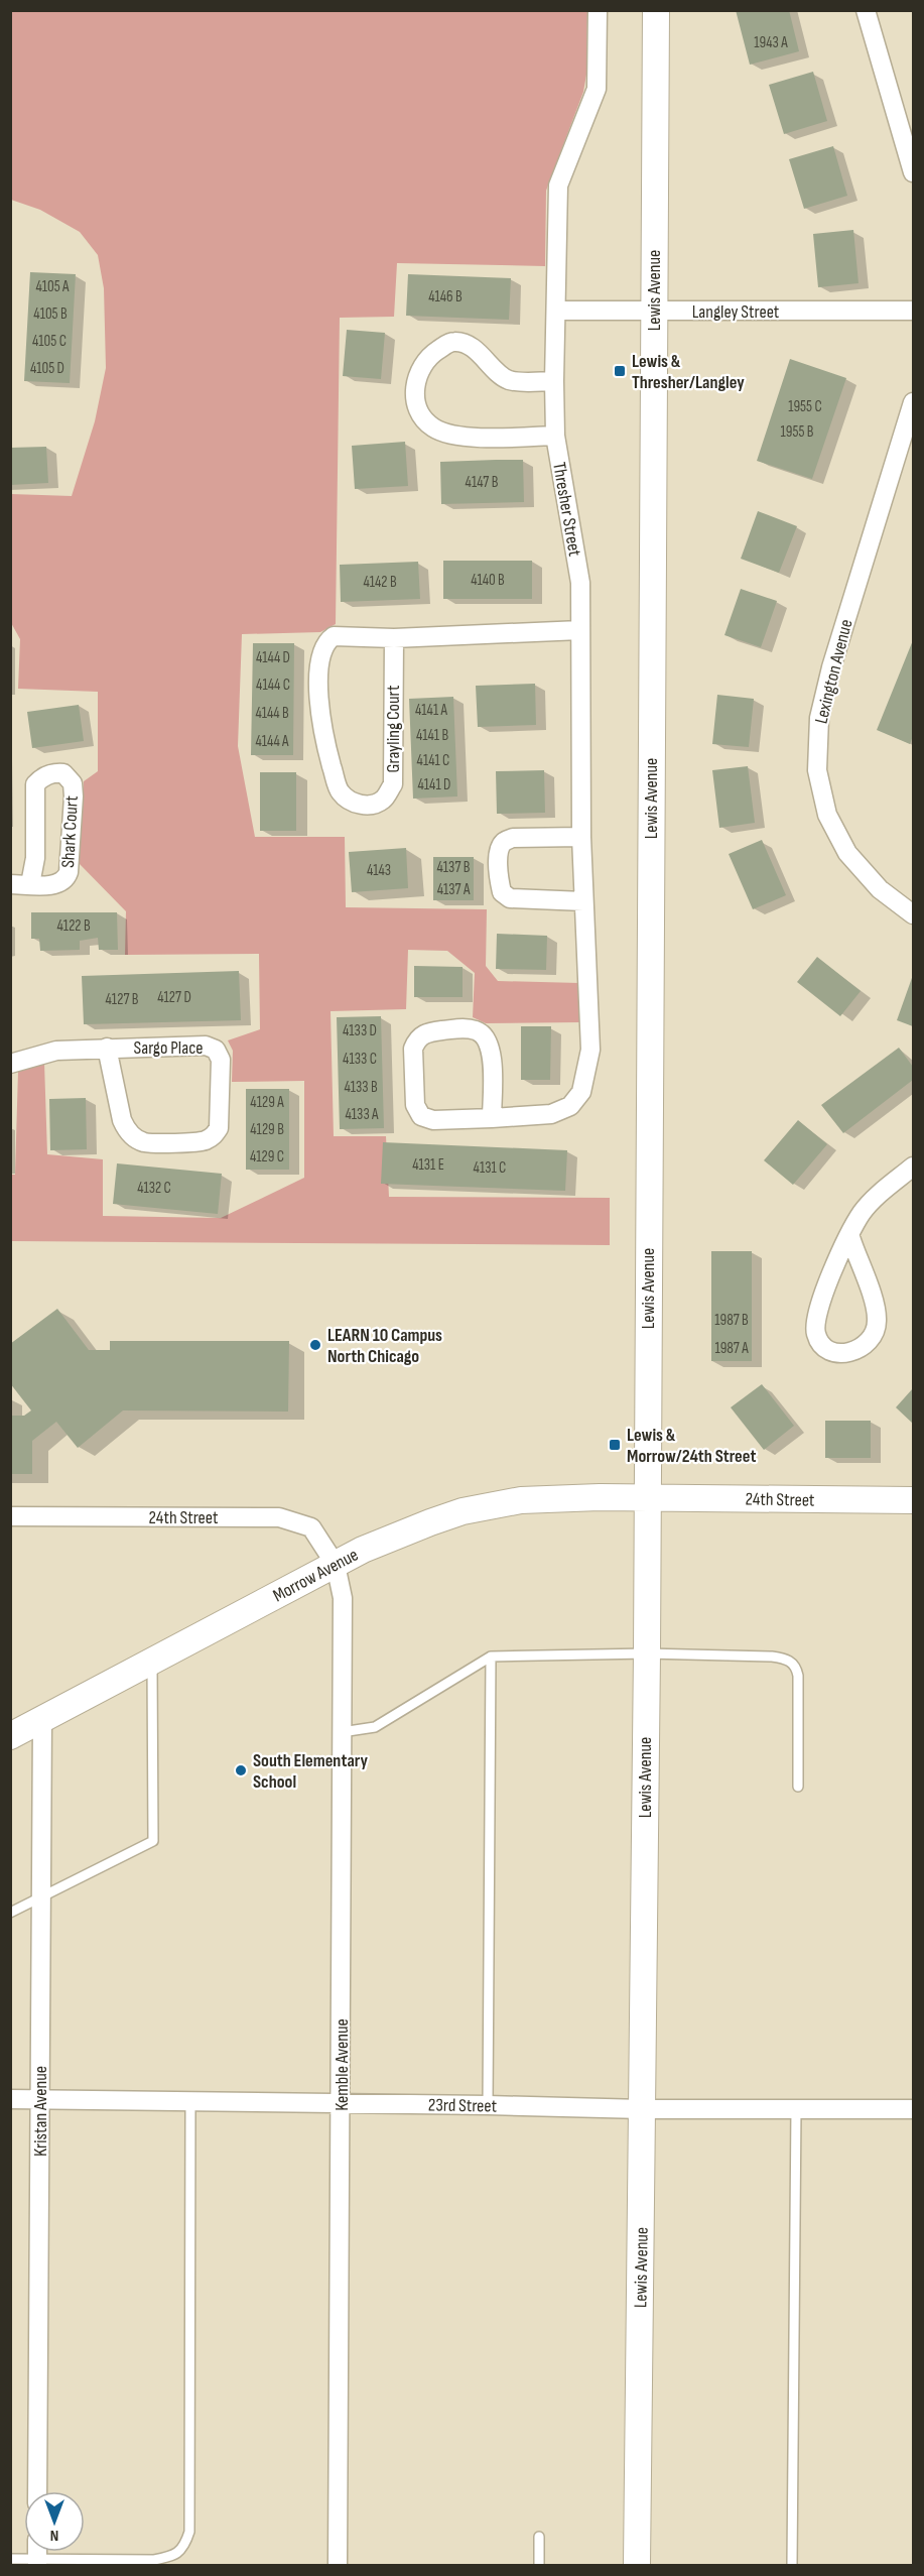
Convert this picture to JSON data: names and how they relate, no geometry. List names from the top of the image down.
{
  "streets": {
    "main road": ["Lewis Avenue", "24th Street", "Morrow Avenue"],
    "street": [
      "Langley Street",
      "Thresher Street",
      "Lexington Avenue",
      "Grayling Court",
      "Shark Court",
      "Sargo Place",
      "Kemble Avenue",
      "23rd Street",
      "Kristan Avenue"
    ]
  },
  "crossings": [
    ["Lewis Avenue", "Langley Street"],
    ["Lewis Avenue", "24th Street"],
    ["Lewis Avenue", "Morrow Avenue"],
    ["Lewis Avenue", "23rd Street"],
    ["Langley Street", "Thresher Street"],
    ["Thresher Street", "Grayling Court"],
    ["24th Street", "Morrow Avenue"],
    ["24th Street", "Kemble Avenue"],
    ["Morrow Avenue", "Kemble Avenue"],
    ["Morrow Avenue", "Kristan Avenue"],
    ["Kemble Avenue", "23rd Street"],
    ["23rd Street", "Kristan Avenue"]
  ],
  "places": {
    "transit": ["Lewis & Thresher/Langley", "Lewis & Morrow/24th Street"],
    "other": ["LEARN 10 Campus North Chicago", "South Elementary School"]
  },
  "house_numbers": [
    "1943 A",
    "4105 A",
    "4146 B",
    "4105 B",
    "4105 C",
    "4105 D",
    "1955 C",
    "1955 B",
    "4147 B",
    "4140 B",
    "4142 B",
    "4144 D",
    "4144 C",
    "4141 A",
    "4144 B",
    "4141 B",
    "4144 A",
    "4141 C",
    "4141 D",
    "4137 B",
    "4143",
    "4137 A",
    "4122 B",
    "4127 D",
    "4127 B",
    "4133 D",
    "4133 C",
    "4133 B",
    "4129 A",
    "4133 A",
    "4129 B",
    "4129 C",
    "4131 E",
    "4131 C",
    "4132 C",
    "1987 B",
    "1987 A"
  ],
  "north": "bottom"
}
